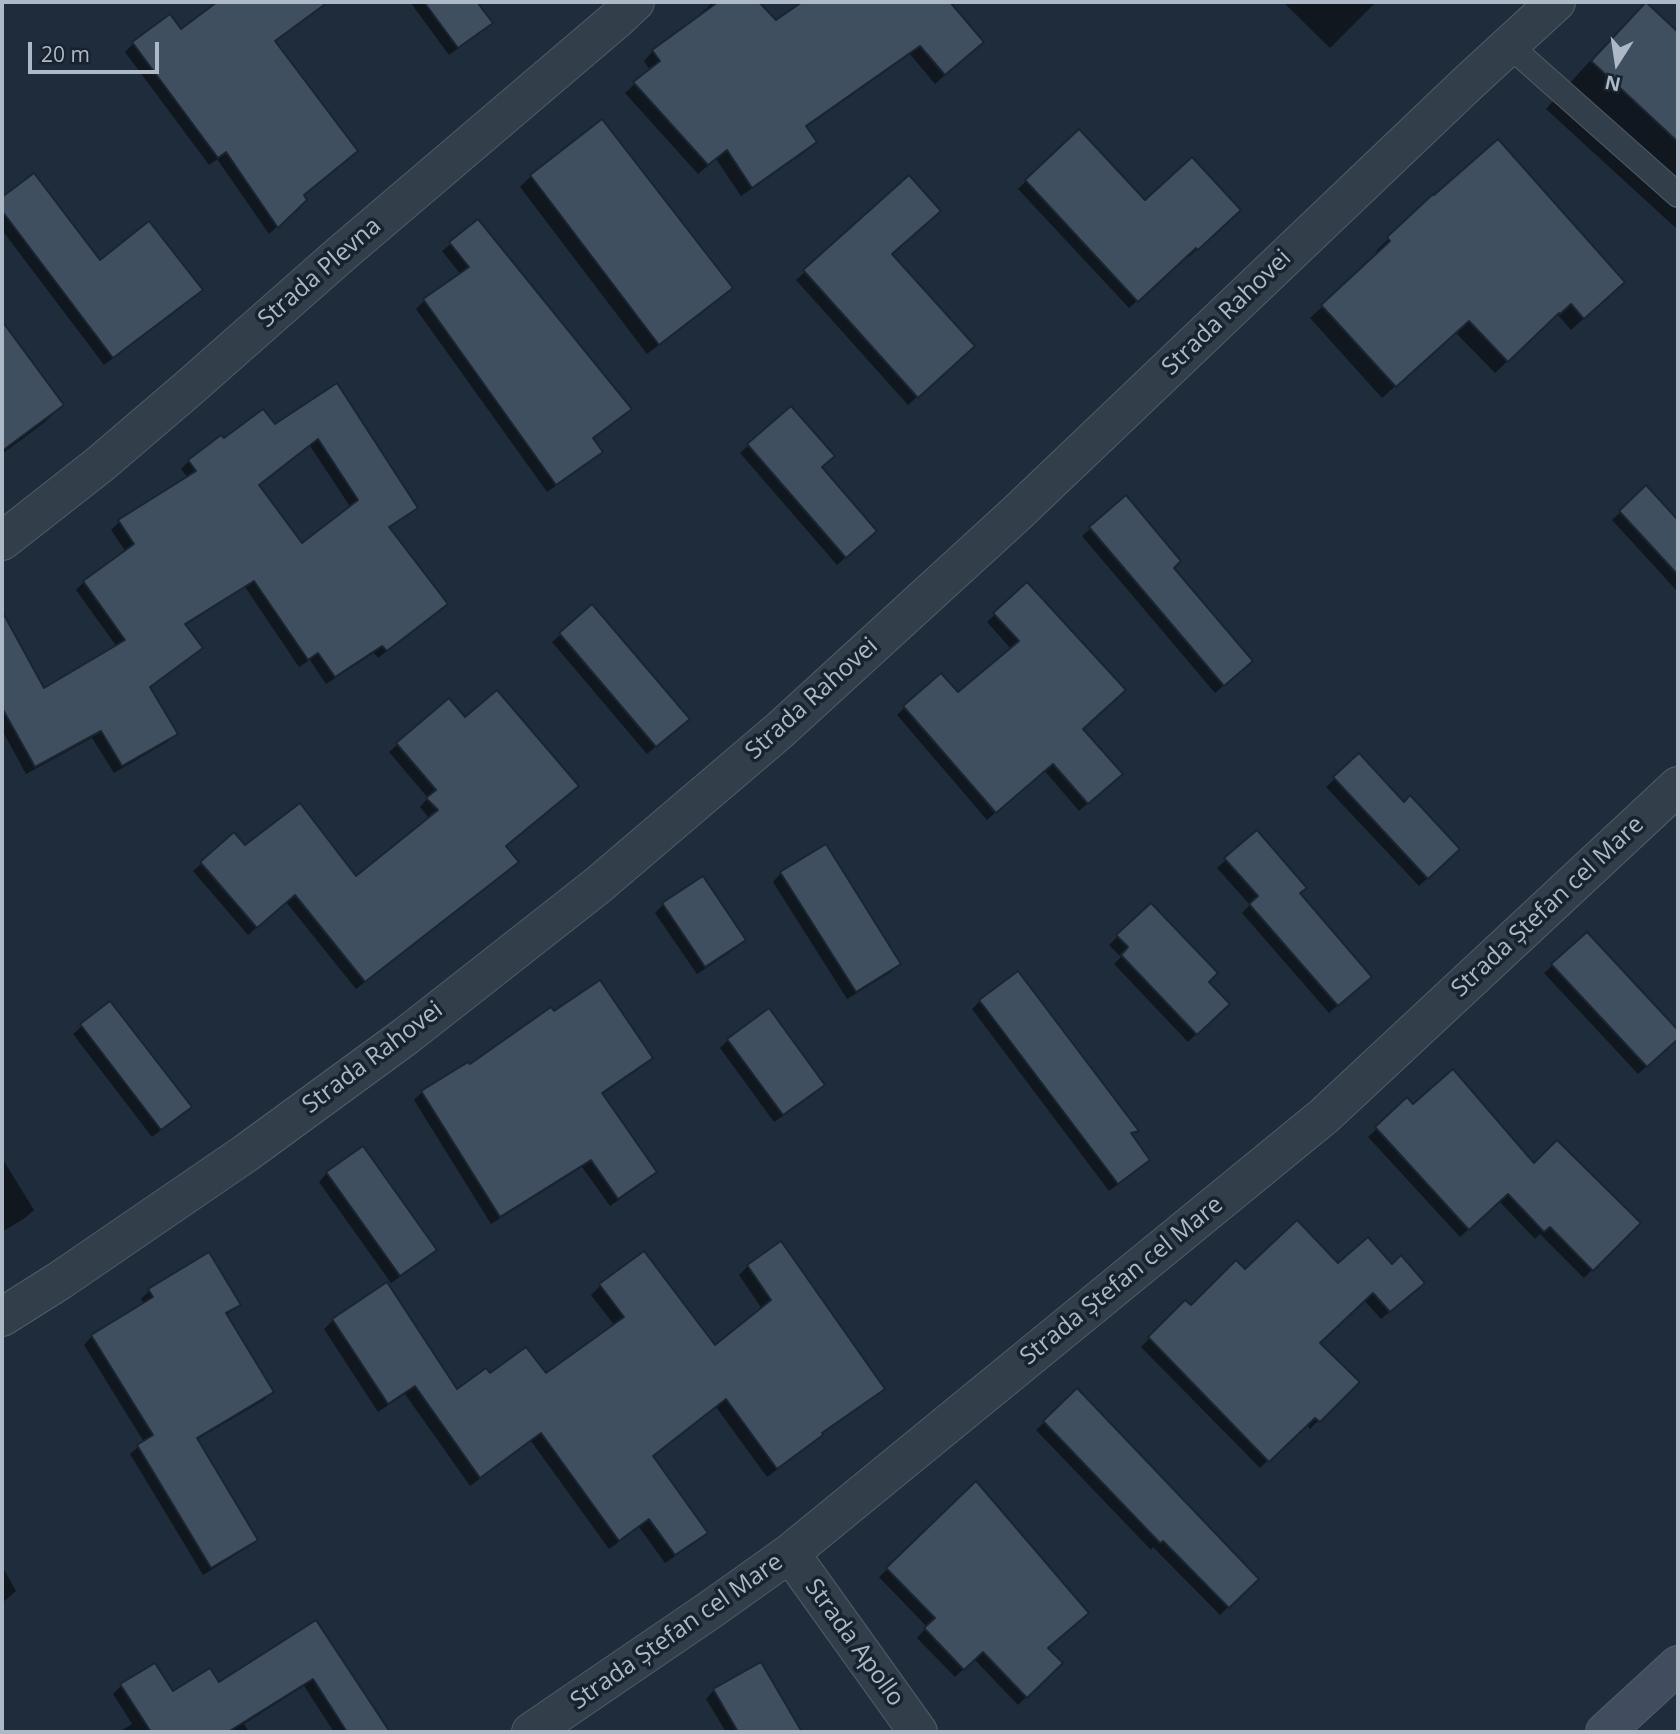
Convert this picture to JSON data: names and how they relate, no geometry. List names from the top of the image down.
{
  "streets": {
    "street": [
      "Strada Plevna",
      "Strada Rahovei",
      "Strada Ștefan cel Mare",
      "Strada Apollo"
    ]
  },
  "crossings": [
    ["Strada Ștefan cel Mare", "Strada Apollo"]
  ],
  "scale_bar": "20 m",
  "north": "bottom"
}
